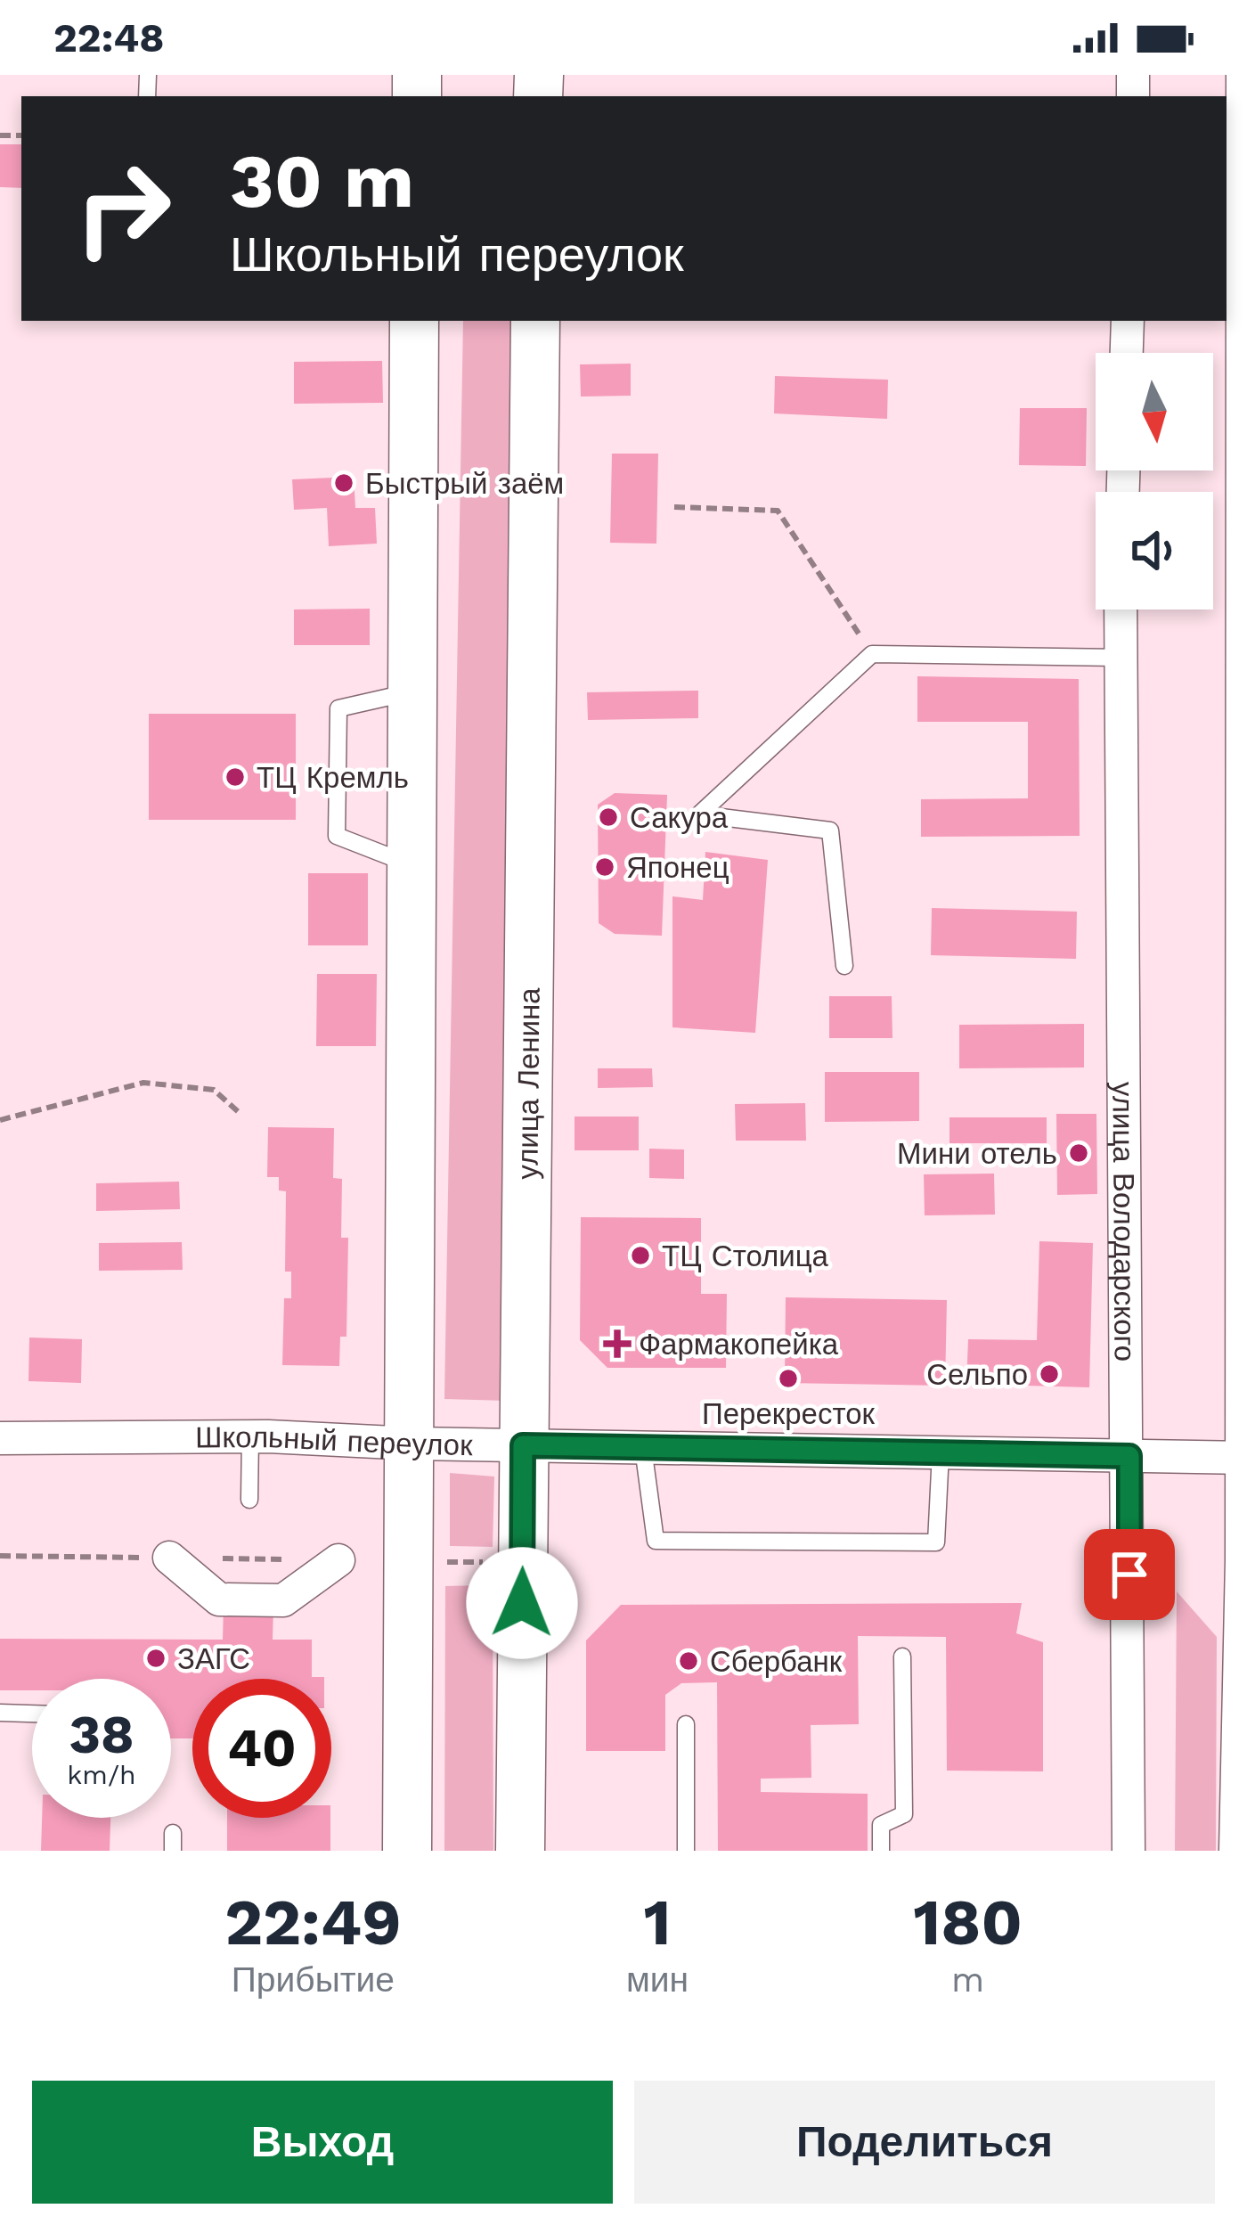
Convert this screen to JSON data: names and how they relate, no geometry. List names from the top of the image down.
{
  "streets": {
    "street": ["улица Ленина", "улица Володарского", "Школьный переулок"]
  },
  "crossings": [
    ["улица Ленина", "Школьный переулок"],
    ["улица Володарского", "Школьный переулок"]
  ],
  "places": {
    "other": [
      "Быстрый заём",
      "ТЦ Кремль",
      "Сакура",
      "Японец",
      "Мини отель",
      "ТЦ Столица",
      "Сельпо",
      "Перекресток",
      "ЗАГС",
      "Сбербанк"
    ],
    "health": ["Фармакопейка"]
  },
  "north": "bottom",
  "page": {
    "status": "22:48",
    "turn": ["30 m", "Школьный переулок"],
    "speed": "38 km/h",
    "limit": "40",
    "eta": [
      "22:49",
      "Прибытие",
      "1",
      "мин",
      "180",
      "m"
    ],
    "buttons": ["Выход", "Поделиться"]
  }
}
